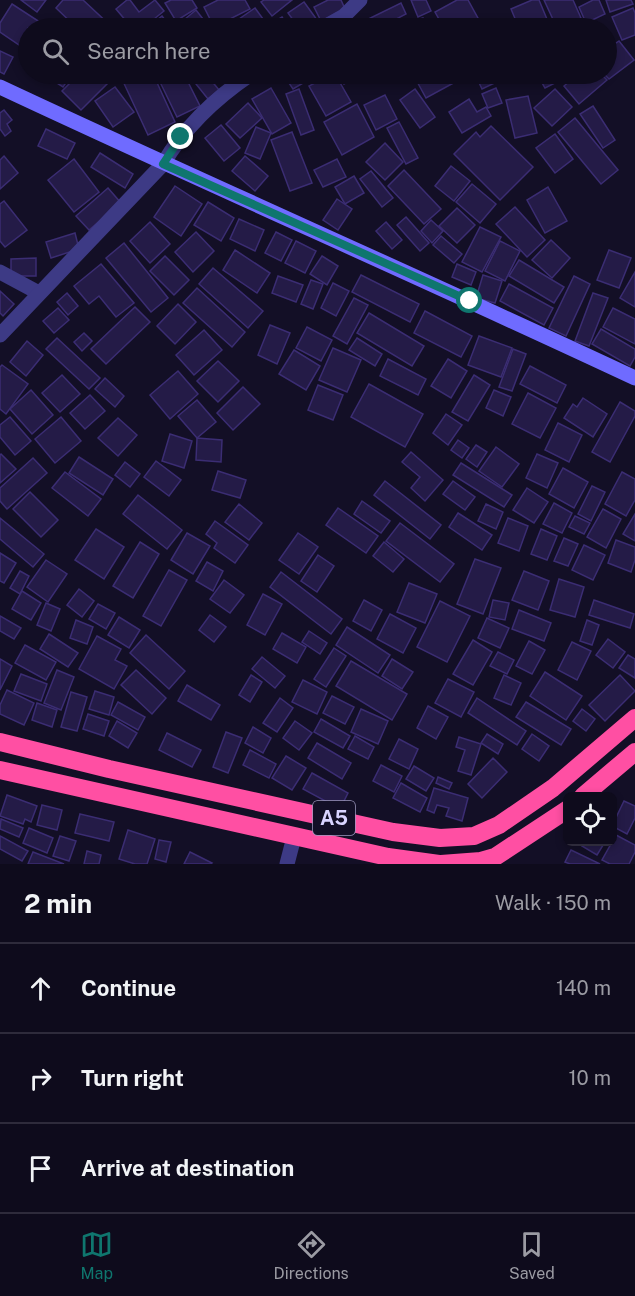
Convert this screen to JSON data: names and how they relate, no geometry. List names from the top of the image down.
{
  "streets": {
    "highway": ["A5"]
  },
  "page": {
    "search": "Search here",
    "heading": ["2 min", "Walk · 150 m"],
    "list": [
      ["Continue", "140 m"],
      ["Turn right", "10 m"],
      "Arrive at destination"
    ],
    "nav": ["Map", "Directions", "Saved"]
  }
}
